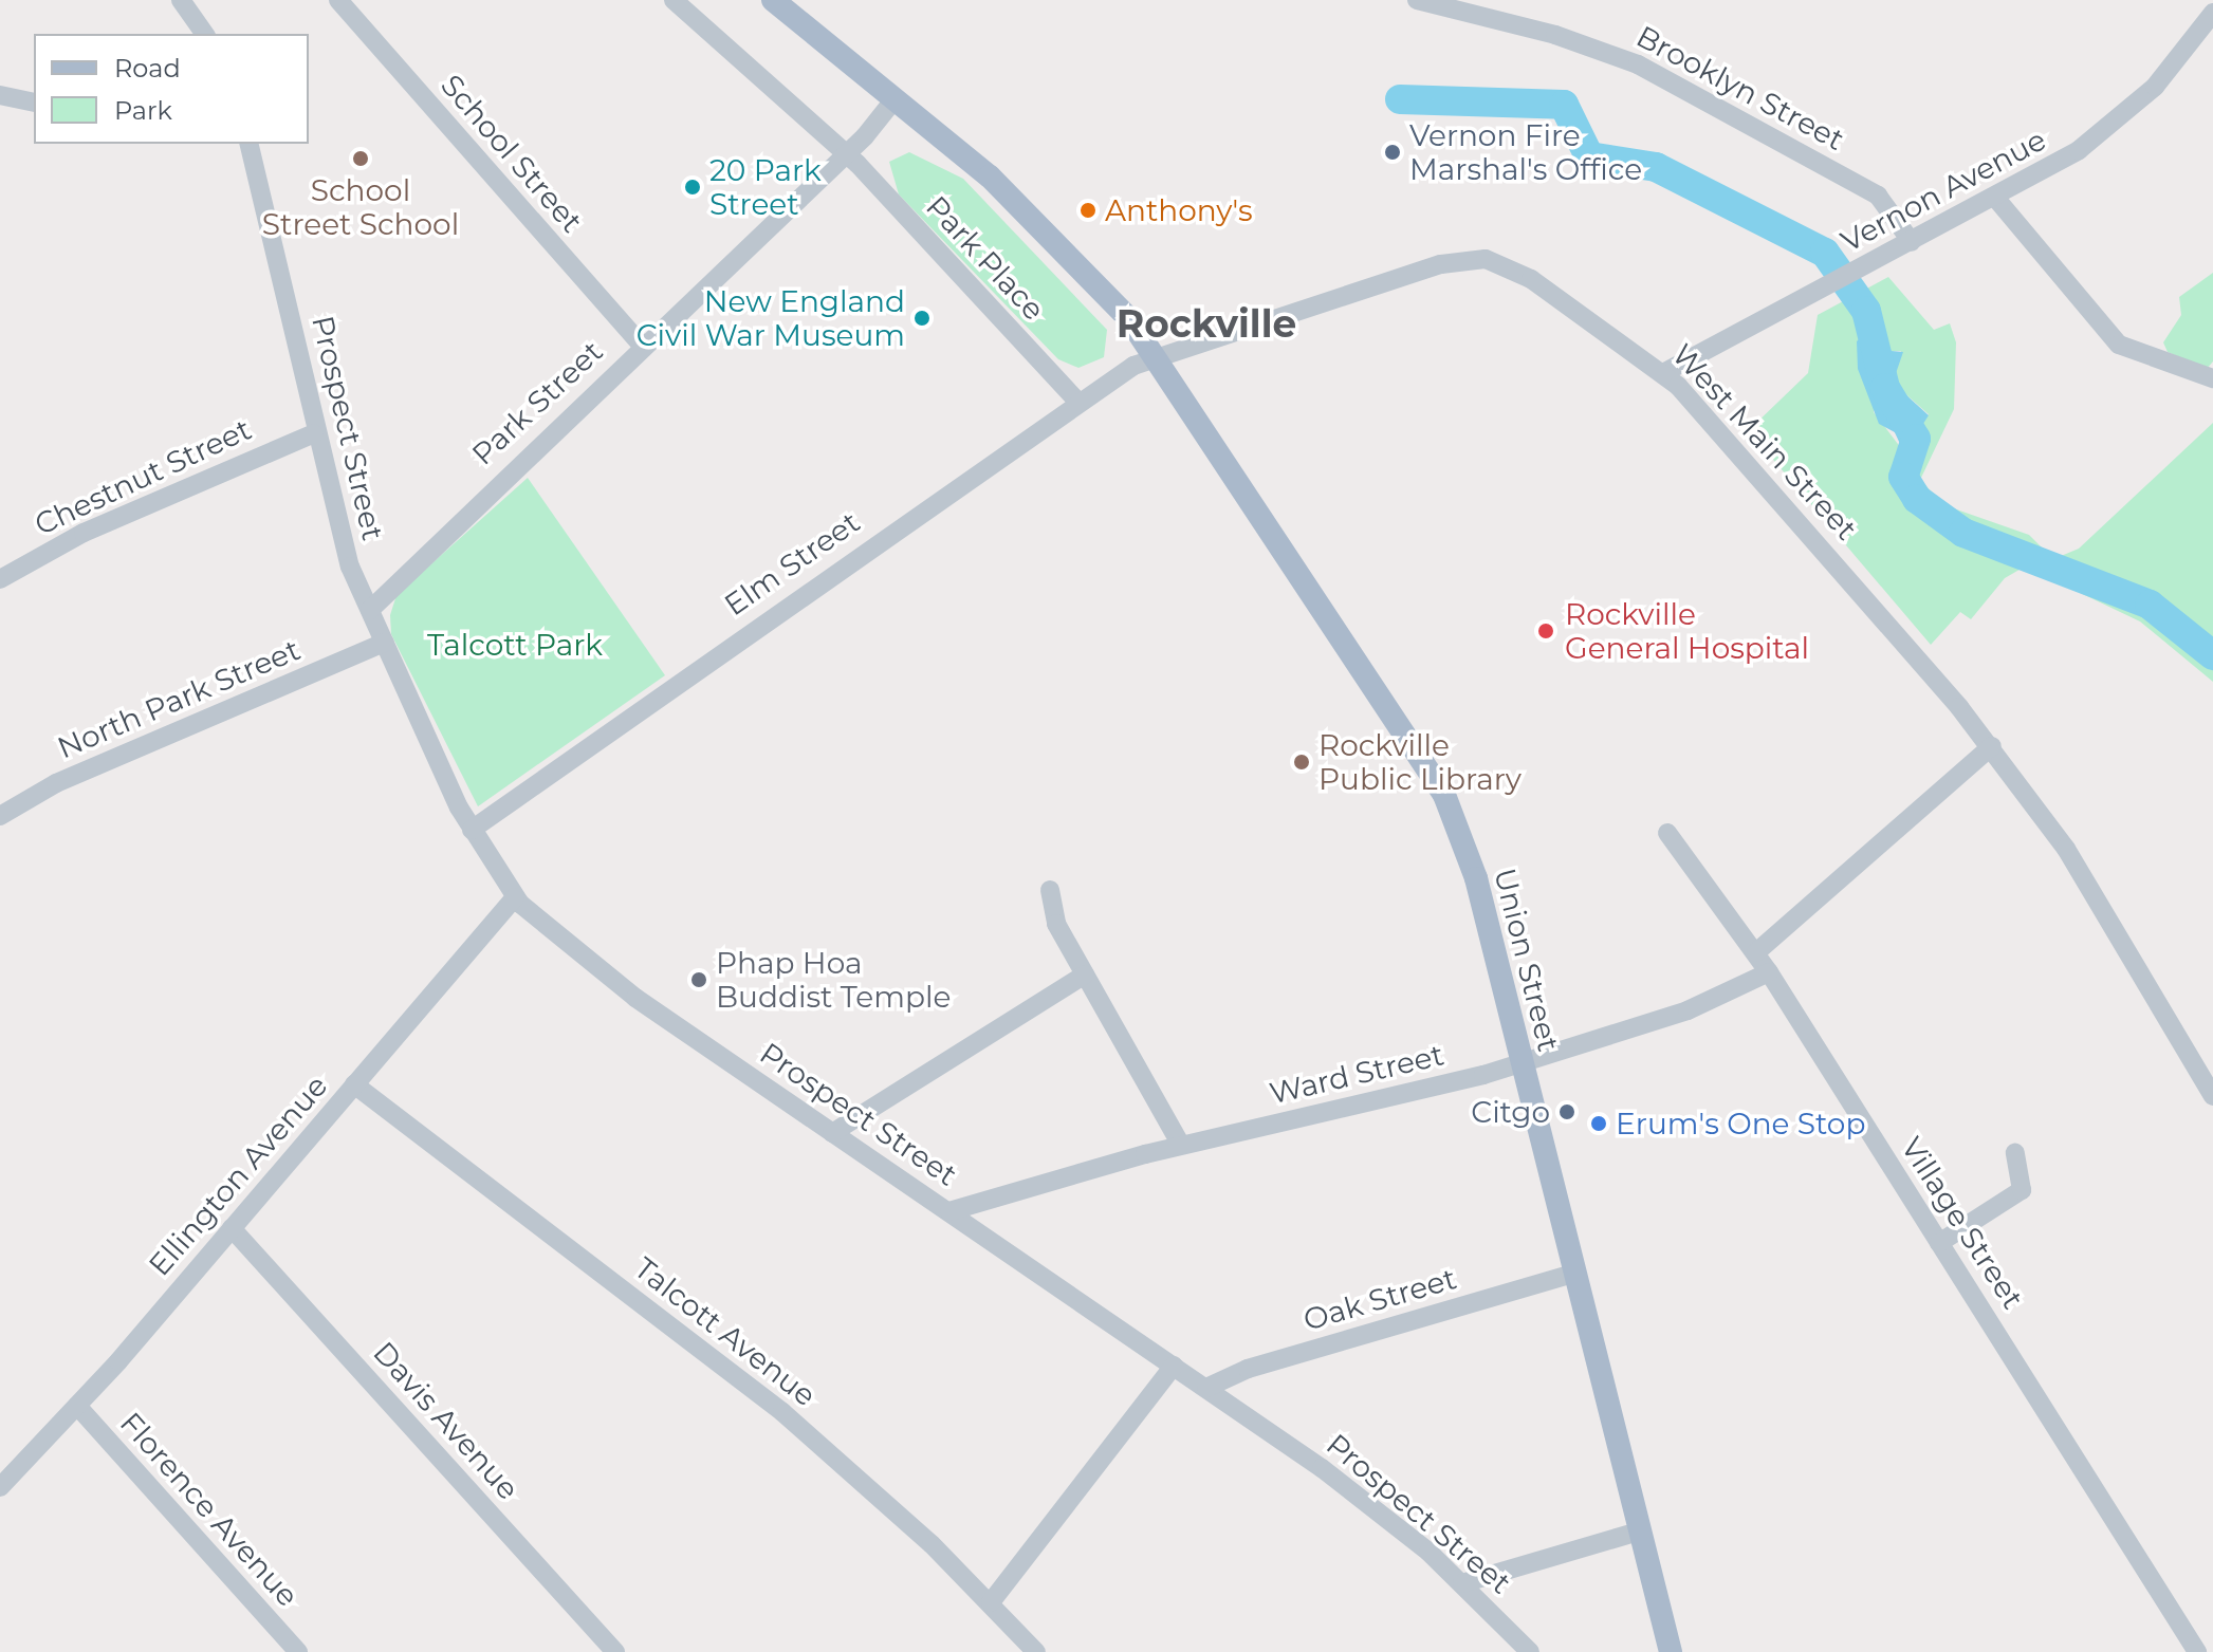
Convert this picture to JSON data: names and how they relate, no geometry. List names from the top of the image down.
{
  "streets": {
    "main road": ["Union Street"],
    "street": [
      "Brooklyn Street",
      "School Street",
      "Vernon Avenue",
      "Park Place",
      "Park Street",
      "Prospect Street",
      "West Main Street",
      "Chestnut Street",
      "Elm Street",
      "North Park Street",
      "Ward Street",
      "Ellington Avenue",
      "Village Street",
      "Oak Street",
      "Talcott Avenue",
      "Davis Avenue",
      "Florence Avenue"
    ]
  },
  "crossings": [
    ["Brooklyn Street", "Vernon Avenue"],
    ["School Street", "Park Street"],
    ["Vernon Avenue", "West Main Street"],
    ["Park Place", "Park Street"],
    ["Park Place", "Elm Street"],
    ["Park Street", "Prospect Street"],
    ["Prospect Street", "Chestnut Street"],
    ["Prospect Street", "Elm Street"],
    ["Prospect Street", "North Park Street"],
    ["Prospect Street", "Ward Street"],
    ["Prospect Street", "Ellington Avenue"],
    ["Prospect Street", "Oak Street"],
    ["West Main Street", "Elm Street"],
    ["West Main Street", "Union Street"],
    ["Elm Street", "Union Street"],
    ["Union Street", "Ward Street"],
    ["Union Street", "Oak Street"],
    ["Ward Street", "Village Street"],
    ["Ellington Avenue", "Talcott Avenue"],
    ["Ellington Avenue", "Davis Avenue"],
    ["Ellington Avenue", "Florence Avenue"]
  ],
  "districts": ["Rockville"],
  "parks": ["Talcott Park"],
  "places": [
    "Vernon Fire Marshal's Office",
    "School Street School",
    "20 Park Street",
    "Anthony's",
    "New England Civil War Museum",
    "Rockville General Hospital",
    "Rockville Public Library",
    "Phap Hoa Buddist Temple",
    "Citgo",
    "Erum's One Stop"
  ],
  "legend": ["Road", "Park"]
}
